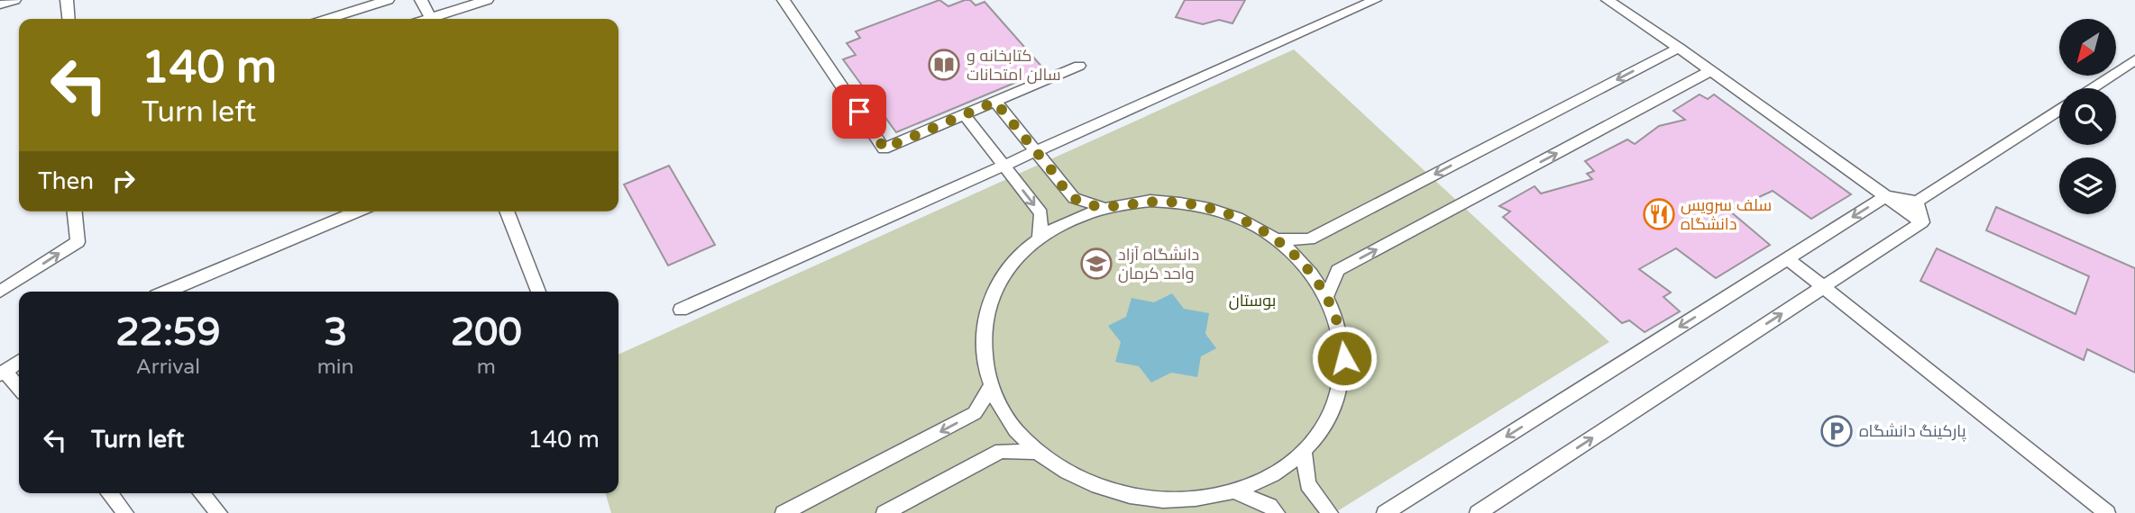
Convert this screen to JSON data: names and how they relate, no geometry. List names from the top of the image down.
{
  "parks": ["بوستان"],
  "places": {
    "library": ["کتابخانه و سالن امتحانات"],
    "restaurant": ["سلف سرویس دانشگاه"],
    "school or university": ["دانشگاه آزاد واحد کرمان"],
    "parking": ["پارکینگ دانشگاه"]
  },
  "north": "bottom left",
  "page": {
    "turn": ["140 m", "Turn left"],
    "then": "Then",
    "eta": [
      "22:59",
      "Arrival",
      "3",
      "min",
      "200",
      "m"
    ],
    "list": [
      {
        "name": "Turn left",
        "value": "140 m"
      }
    ]
  }
}
